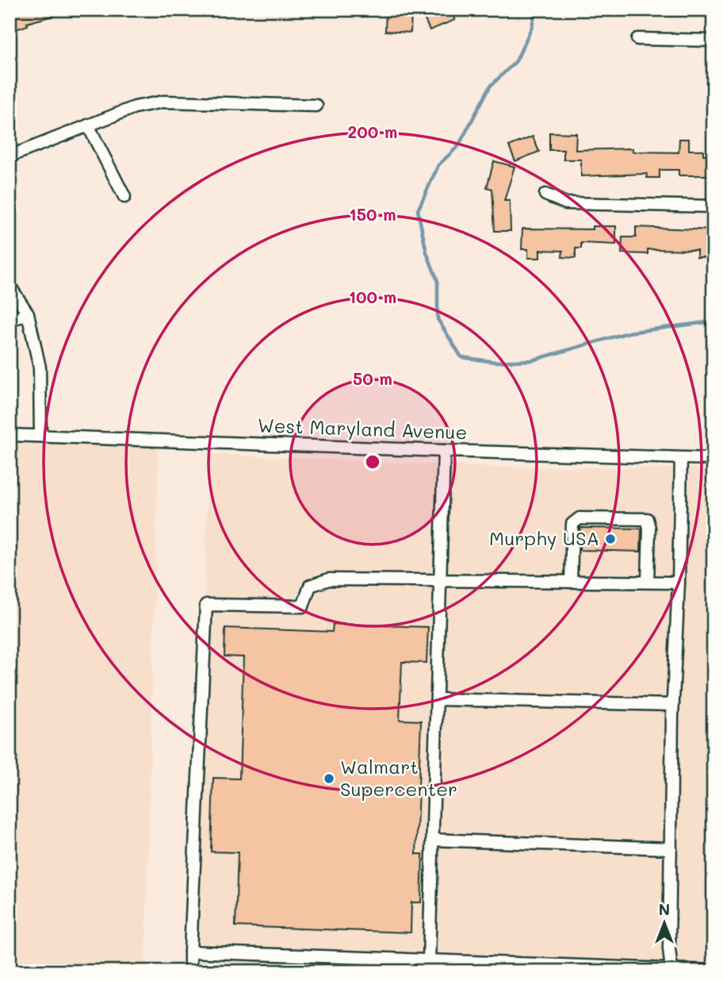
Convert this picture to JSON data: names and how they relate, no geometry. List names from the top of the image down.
{
  "streets": {
    "street": ["West Maryland Avenue"]
  },
  "places": ["Murphy USA", "Walmart Supercenter"],
  "north": "top",
  "rings": [
    "200 m",
    "150 m",
    "100 m",
    "50 m"
  ]
}
